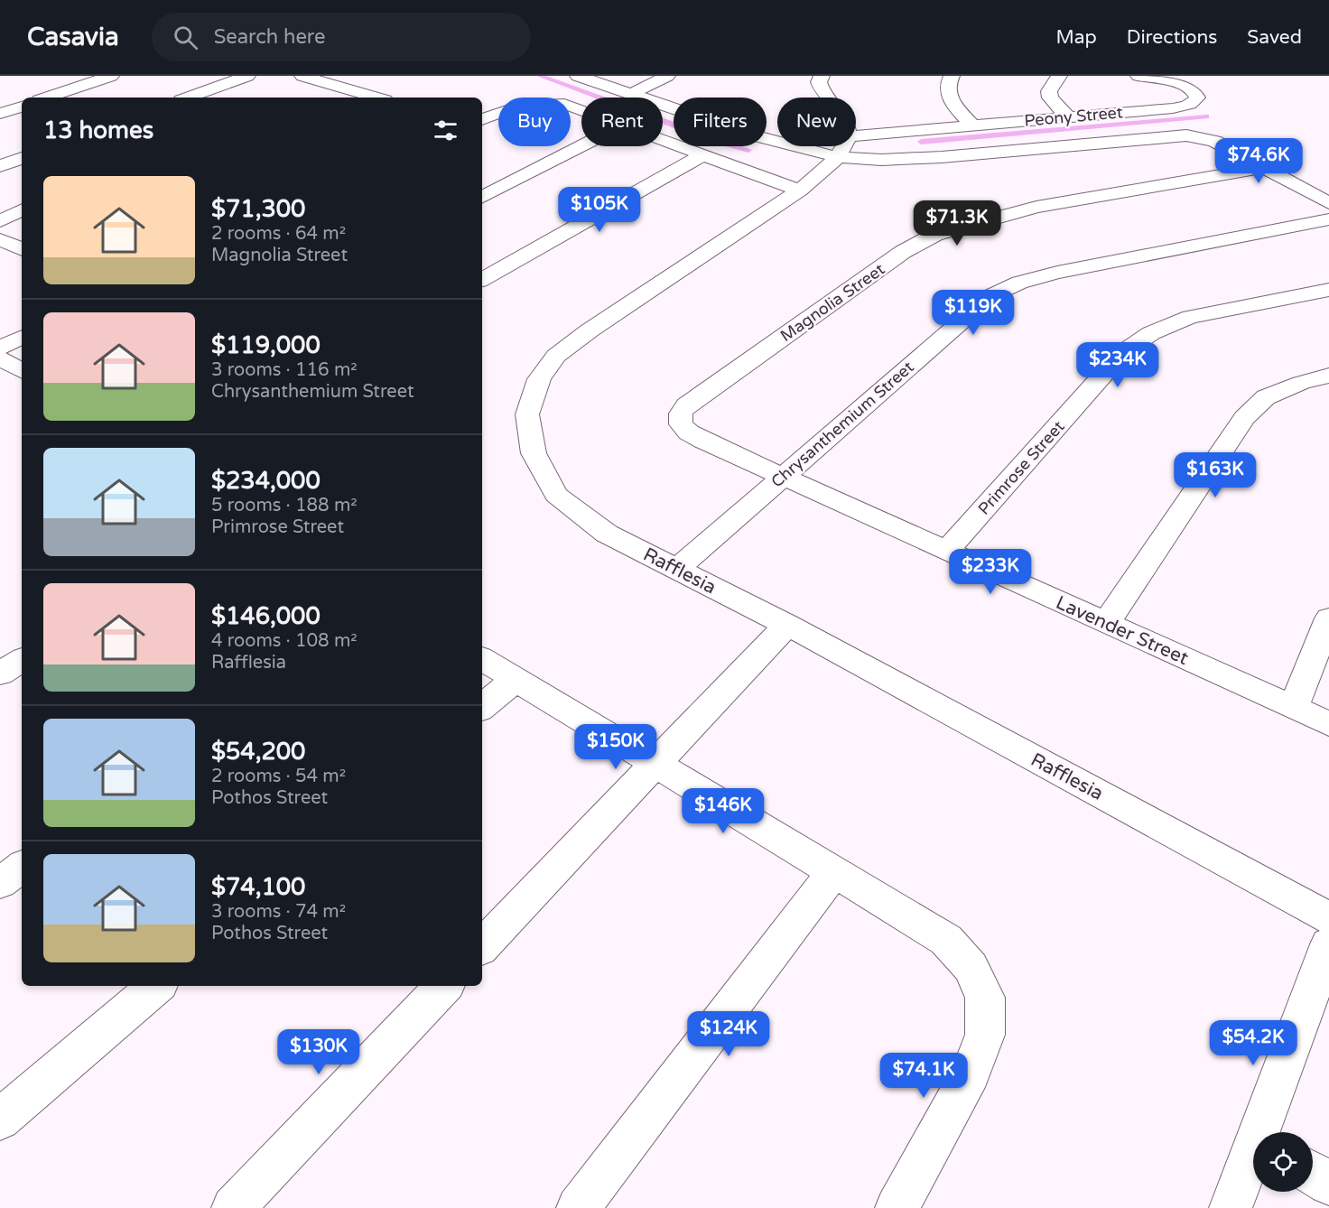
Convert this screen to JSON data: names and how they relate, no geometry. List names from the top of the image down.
{
  "streets": {
    "street": [
      "Peony Street",
      "Magnolia Street",
      "Chrysanthemium Street",
      "Primrose Street",
      "Rafflesia",
      "Lavender Street"
    ]
  },
  "crossings": [
    ["Magnolia Street", "Lavender Street"],
    ["Chrysanthemium Street", "Rafflesia"],
    ["Chrysanthemium Street", "Lavender Street"],
    ["Primrose Street", "Lavender Street"]
  ],
  "page": {
    "header": "Casavia",
    "search": "Search here",
    "nav": ["Map", "Directions", "Saved"],
    "chip": [
      "Buy",
      "Rent",
      "Filters",
      "New"
    ],
    "heading": "13 homes",
    "price": [
      "$74.6K",
      "$105K",
      "$71.3K",
      "$119K",
      "$234K",
      "$163K",
      "$233K",
      "$150K",
      "$146K",
      "$124K",
      "$54.2K",
      "$130K",
      "$74.1K"
    ],
    "list": [
      {
        "name": "$71,300",
        "note": "2 rooms · 64 m² · Magnolia Street"
      },
      {
        "name": "$119,000",
        "note": "3 rooms · 116 m² · Chrysanthemium Street"
      },
      {
        "name": "$234,000",
        "note": "5 rooms · 188 m² · Primrose Street"
      },
      {
        "name": "$146,000",
        "note": "4 rooms · 108 m² · Rafflesia"
      },
      {
        "name": "$54,200",
        "note": "2 rooms · 54 m² · Pothos Street"
      },
      {
        "name": "$74,100",
        "note": "3 rooms · 74 m² · Pothos Street"
      }
    ]
  }
}
